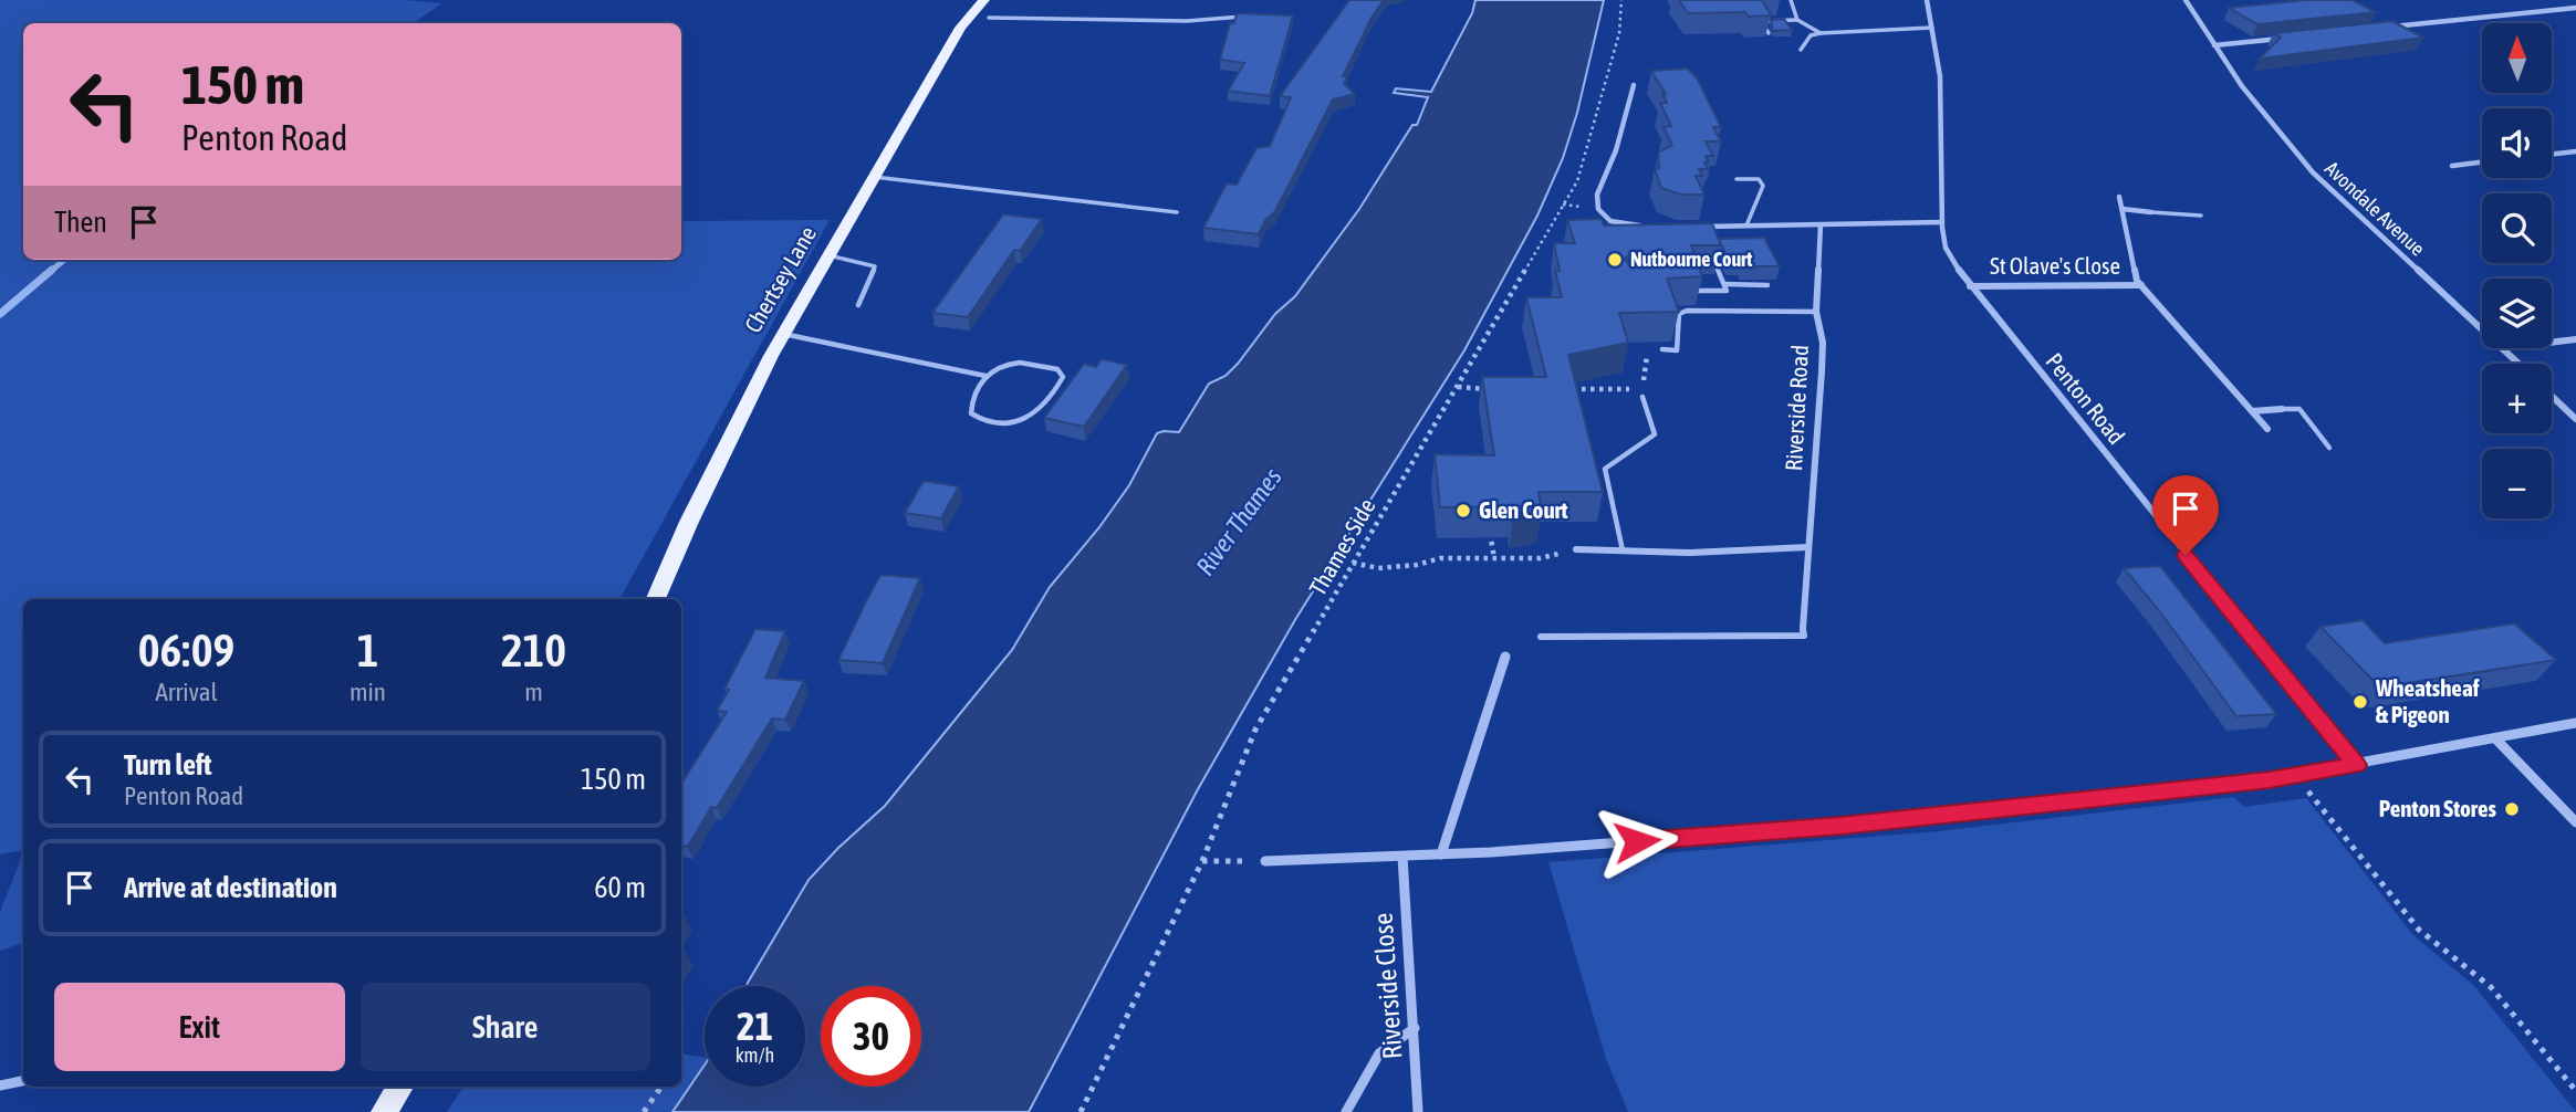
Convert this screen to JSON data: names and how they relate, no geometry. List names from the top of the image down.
{
  "streets": {
    "main road": ["Chertsey Lane"],
    "street": [
      "Avondale Avenue",
      "St Olave's Close",
      "Penton Road",
      "Riverside Road",
      "Riverside Close"
    ],
    "path": ["Thames Side"]
  },
  "crossings": [
    ["St Olave's Close", "Penton Road"]
  ],
  "water": ["River Thames"],
  "places": [
    "Nutbourne Court",
    "Glen Court",
    "Wheatsheaf & Pigeon",
    "Penton Stores"
  ],
  "north": "top",
  "page": {
    "map_buttons": ["+", "−"],
    "turn": ["150 m", "Penton Road"],
    "then": "Then",
    "eta": [
      "06:09",
      "Arrival",
      "1",
      "min",
      "210",
      "m"
    ],
    "list": [
      {
        "name": "Turn left",
        "note": "Penton Road",
        "value": "150 m"
      },
      {
        "name": "Arrive at destination",
        "value": "60 m"
      }
    ],
    "buttons": ["Exit", "Share"],
    "speed": "21 km/h",
    "limit": "30"
  }
}
